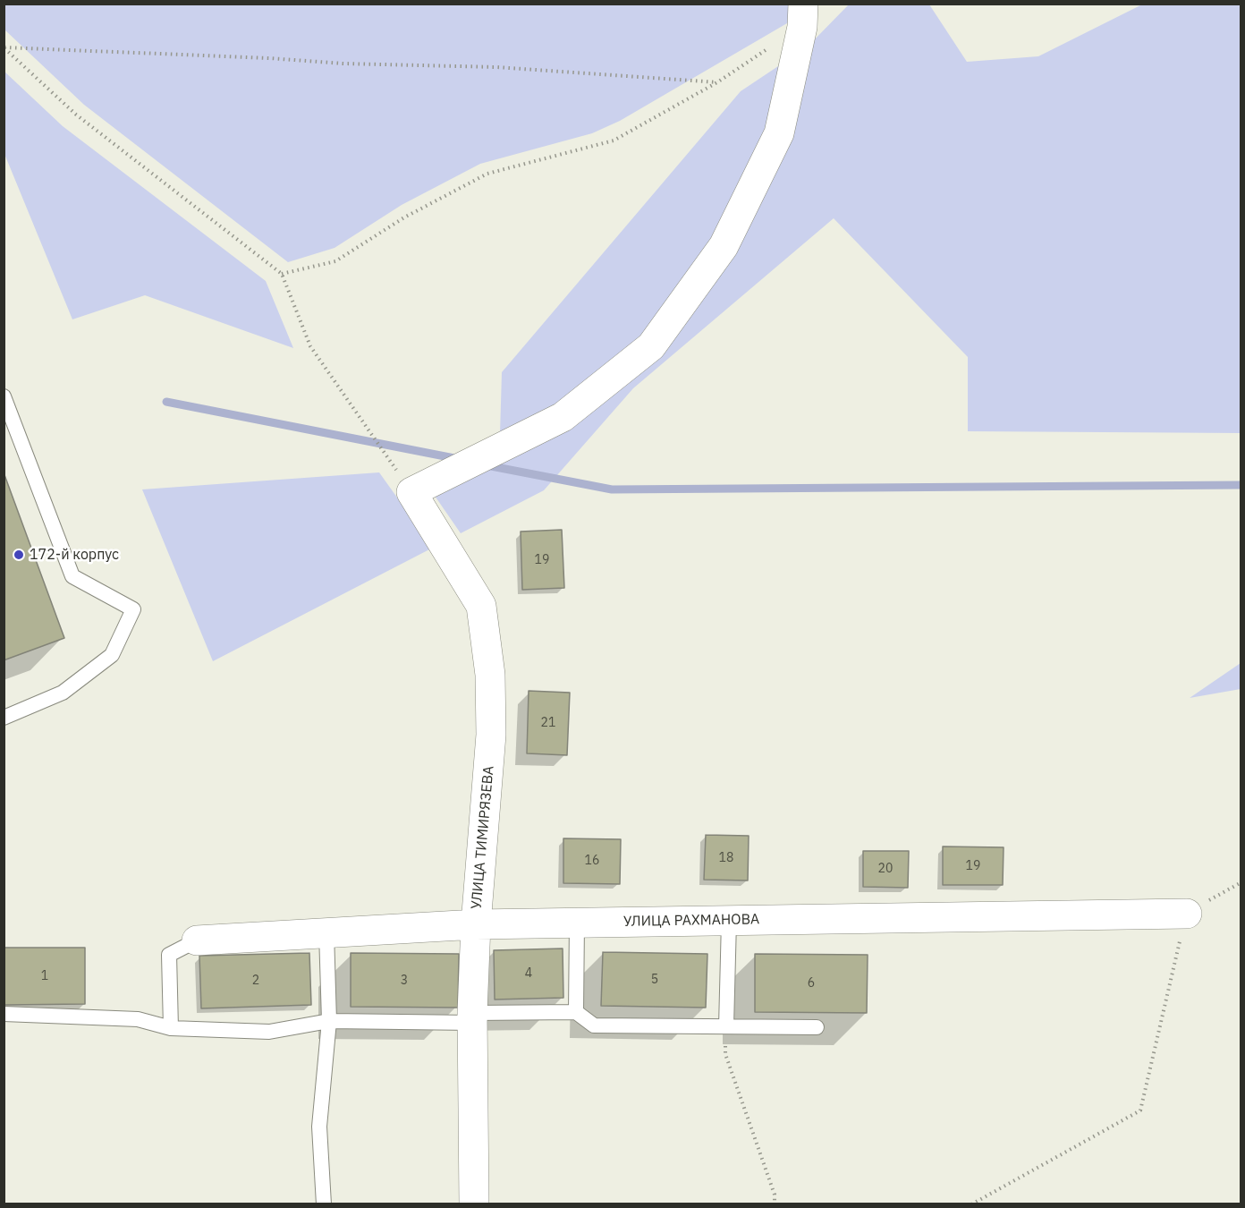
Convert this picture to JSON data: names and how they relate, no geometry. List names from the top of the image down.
{
  "streets": {
    "street": ["УЛИЦА ТИМИРЯЗЕВА", "УЛИЦА РАХМАНОВА"]
  },
  "crossings": [
    ["УЛИЦА ТИМИРЯЗЕВА", "УЛИЦА РАХМАНОВА"]
  ],
  "places": ["172-й корпус"],
  "house_numbers": [
    "19",
    "21",
    "18",
    "16",
    "19",
    "20",
    "4",
    "1",
    "5",
    "2",
    "3",
    "6"
  ]
}
